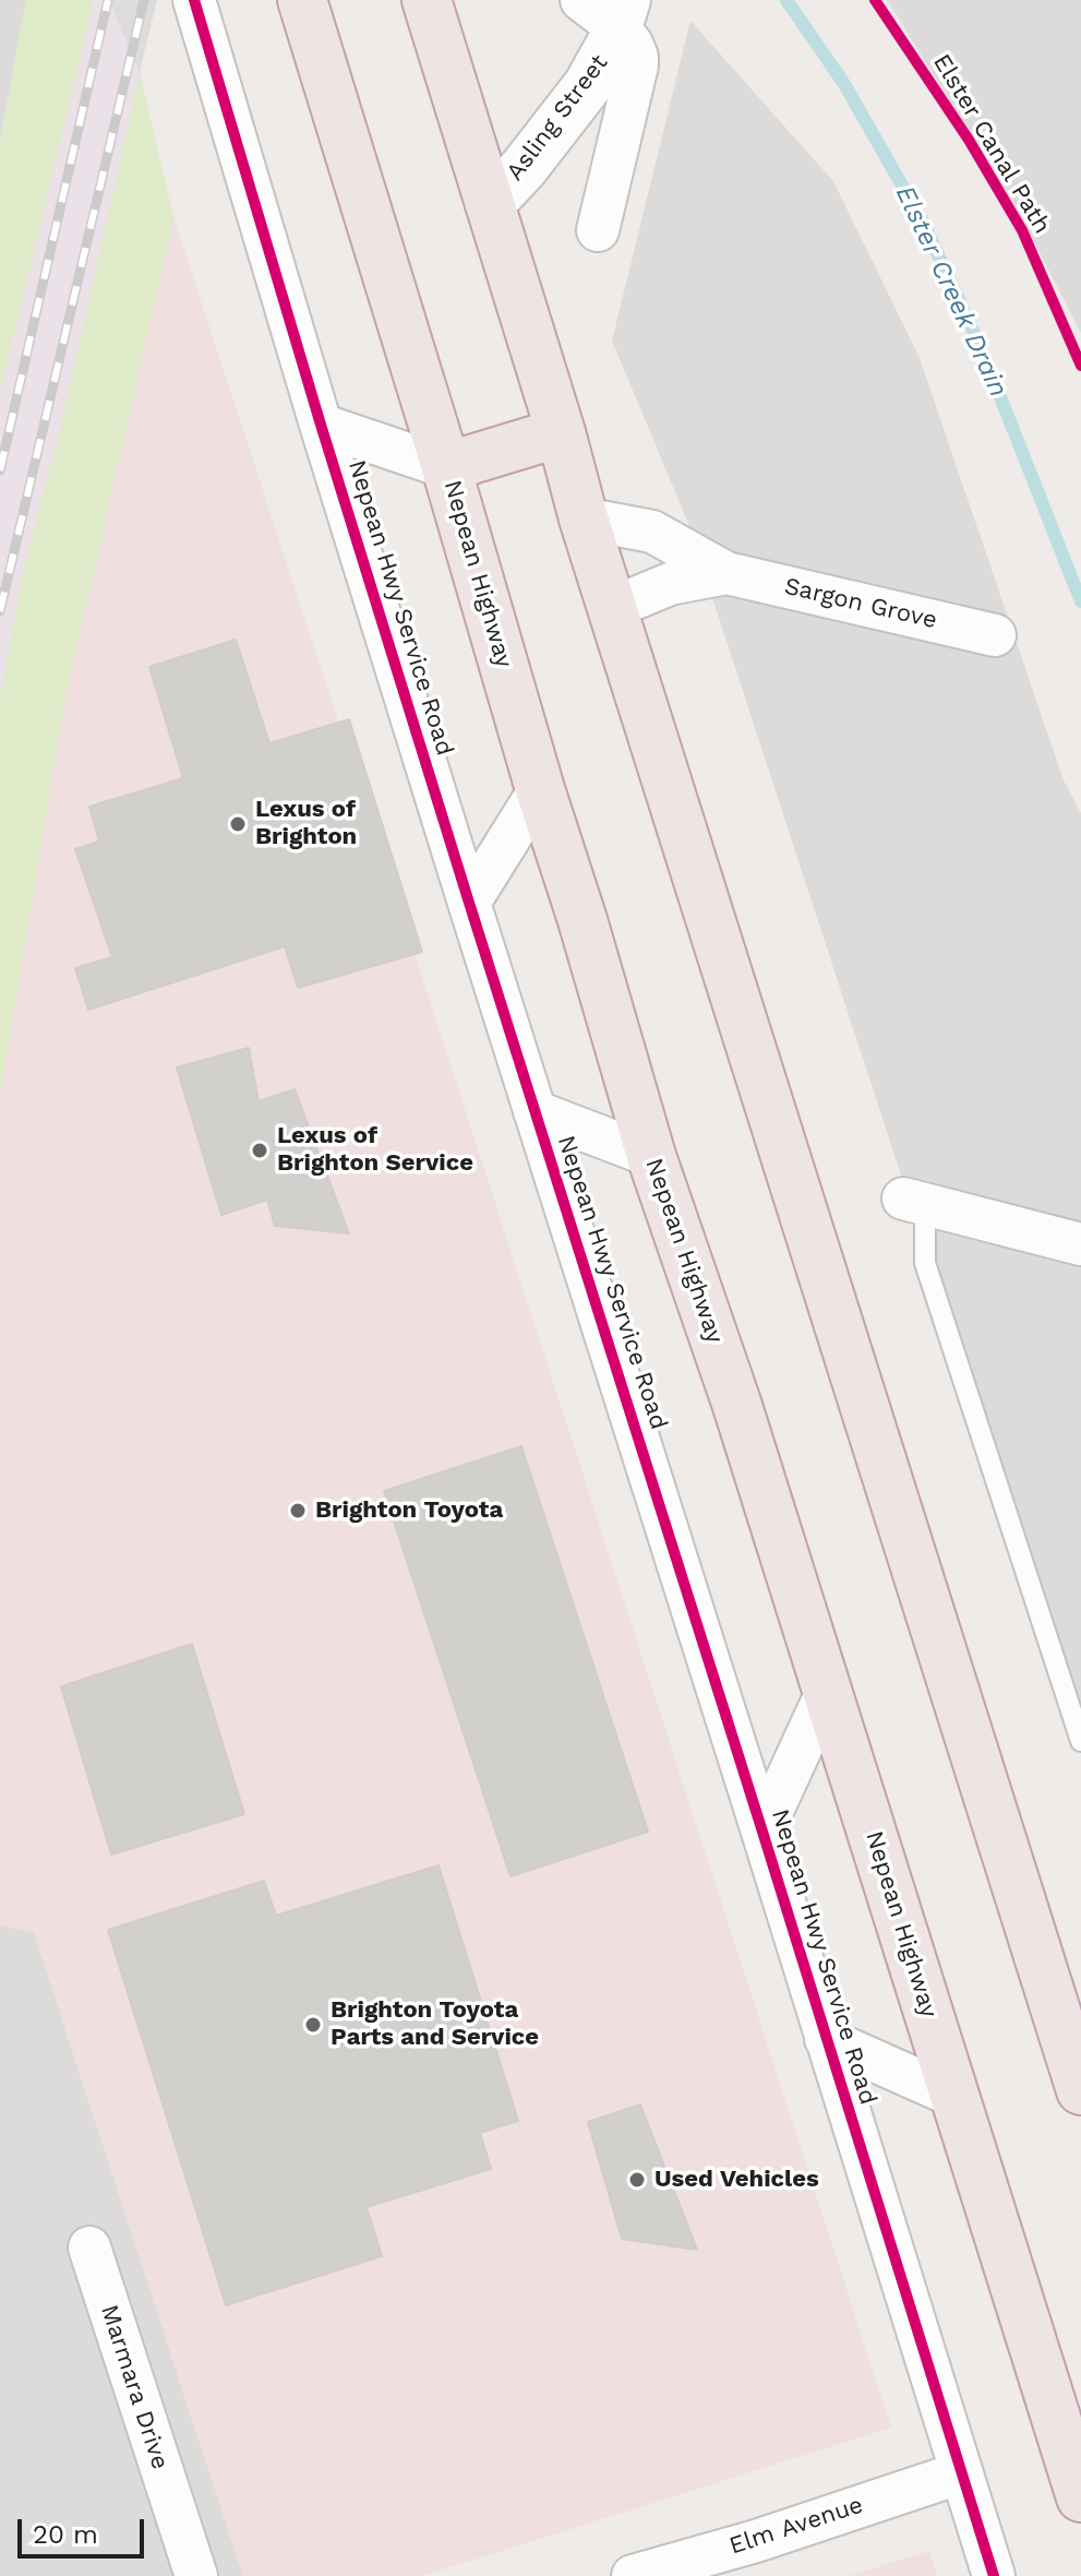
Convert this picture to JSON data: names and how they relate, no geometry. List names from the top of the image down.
{
  "streets": {
    "highway": ["Nepean Highway"],
    "street": [
      "Asling Street",
      "Sargon Grove",
      "Nepean Hwy Service Road",
      "Marmara Drive",
      "Elm Avenue"
    ],
    "cycle path": ["Elster Canal Path"]
  },
  "crossings": [
    ["Nepean Highway", "Nepean Hwy Service Road"],
    ["Nepean Hwy Service Road", "Elm Avenue"]
  ],
  "water": ["Elster Creek Drain"],
  "places": [
    "Lexus of Brighton",
    "Lexus of Brighton Service",
    "Brighton Toyota",
    "Brighton Toyota Parts and Service",
    "Used Vehicles"
  ],
  "scale_bar": "20 m"
}
